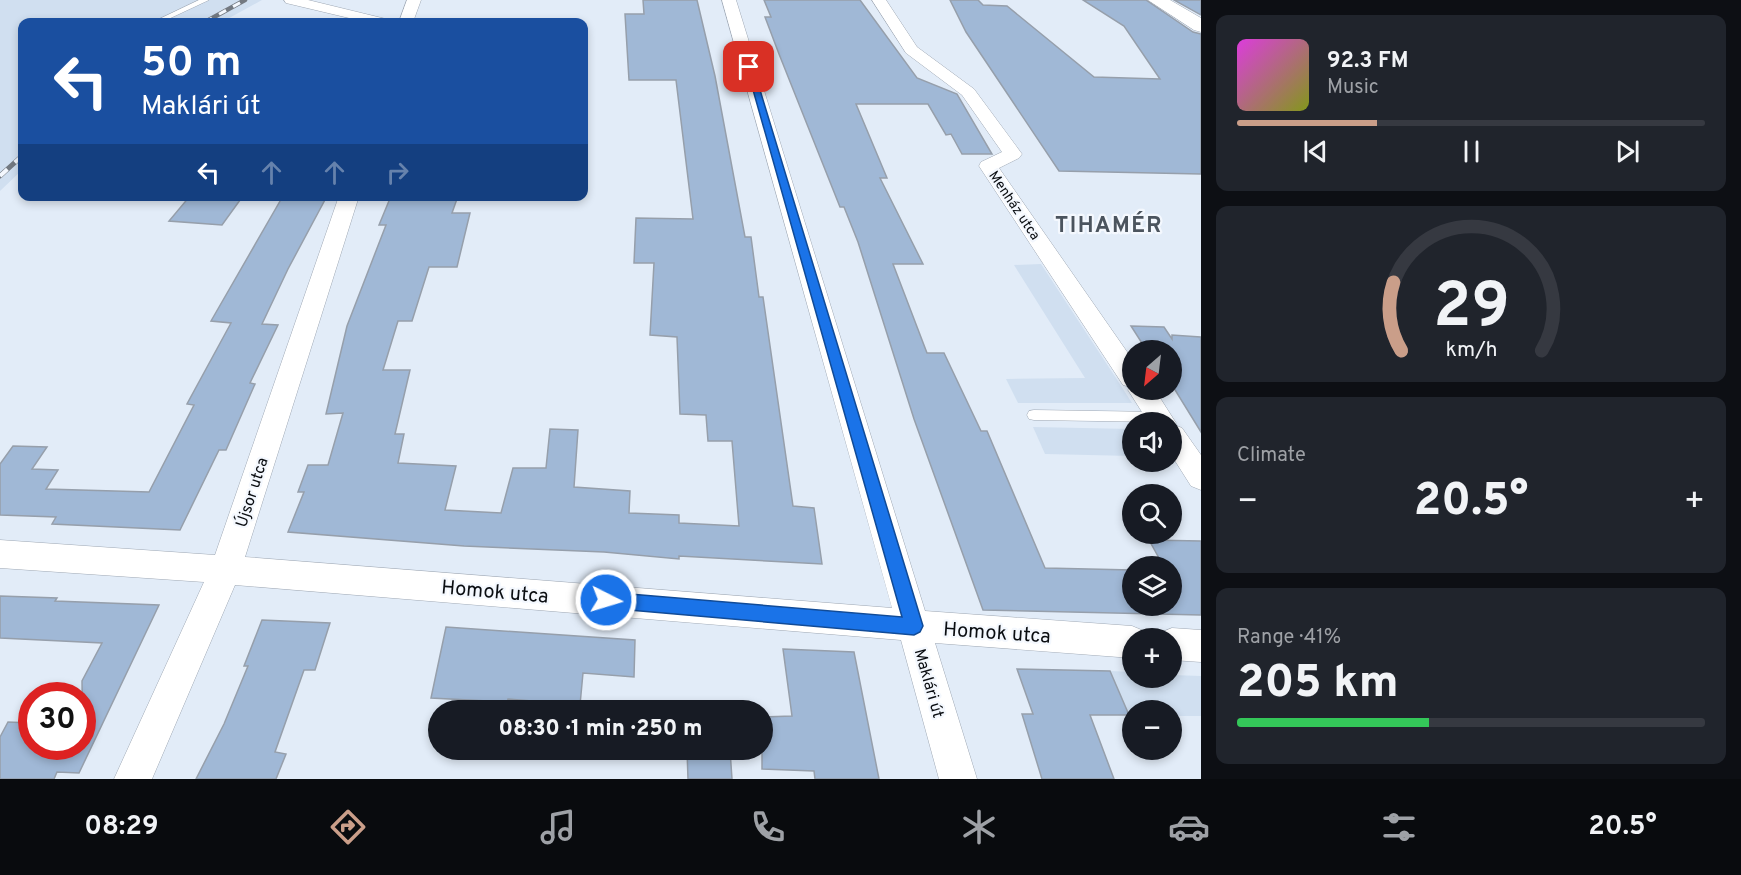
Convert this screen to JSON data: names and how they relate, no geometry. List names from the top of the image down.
{
  "streets": {
    "street": [
      "Menház utca",
      "Újsor utca",
      "Homok utca",
      "Maklári út"
    ]
  },
  "crossings": [
    ["Újsor utca", "Homok utca"],
    ["Homok utca", "Maklári út"]
  ],
  "districts": ["TIHAMÉR"],
  "north": "bottom left",
  "page": {
    "turn": ["50 m", "Maklári út"],
    "song": ["92.3 FM", "Music"],
    "map_buttons": ["+", "−"],
    "tile": [
      "Climate",
      ["Range · 41%", "205 km"]
    ],
    "heat": ["−", "20.5°", "+"],
    "limit": "30",
    "trip": "08:30 · 1 min · 250 m",
    "tabs": ["08:29", "20.5°"],
    "gauge": ["29", "km/h"]
  }
}
